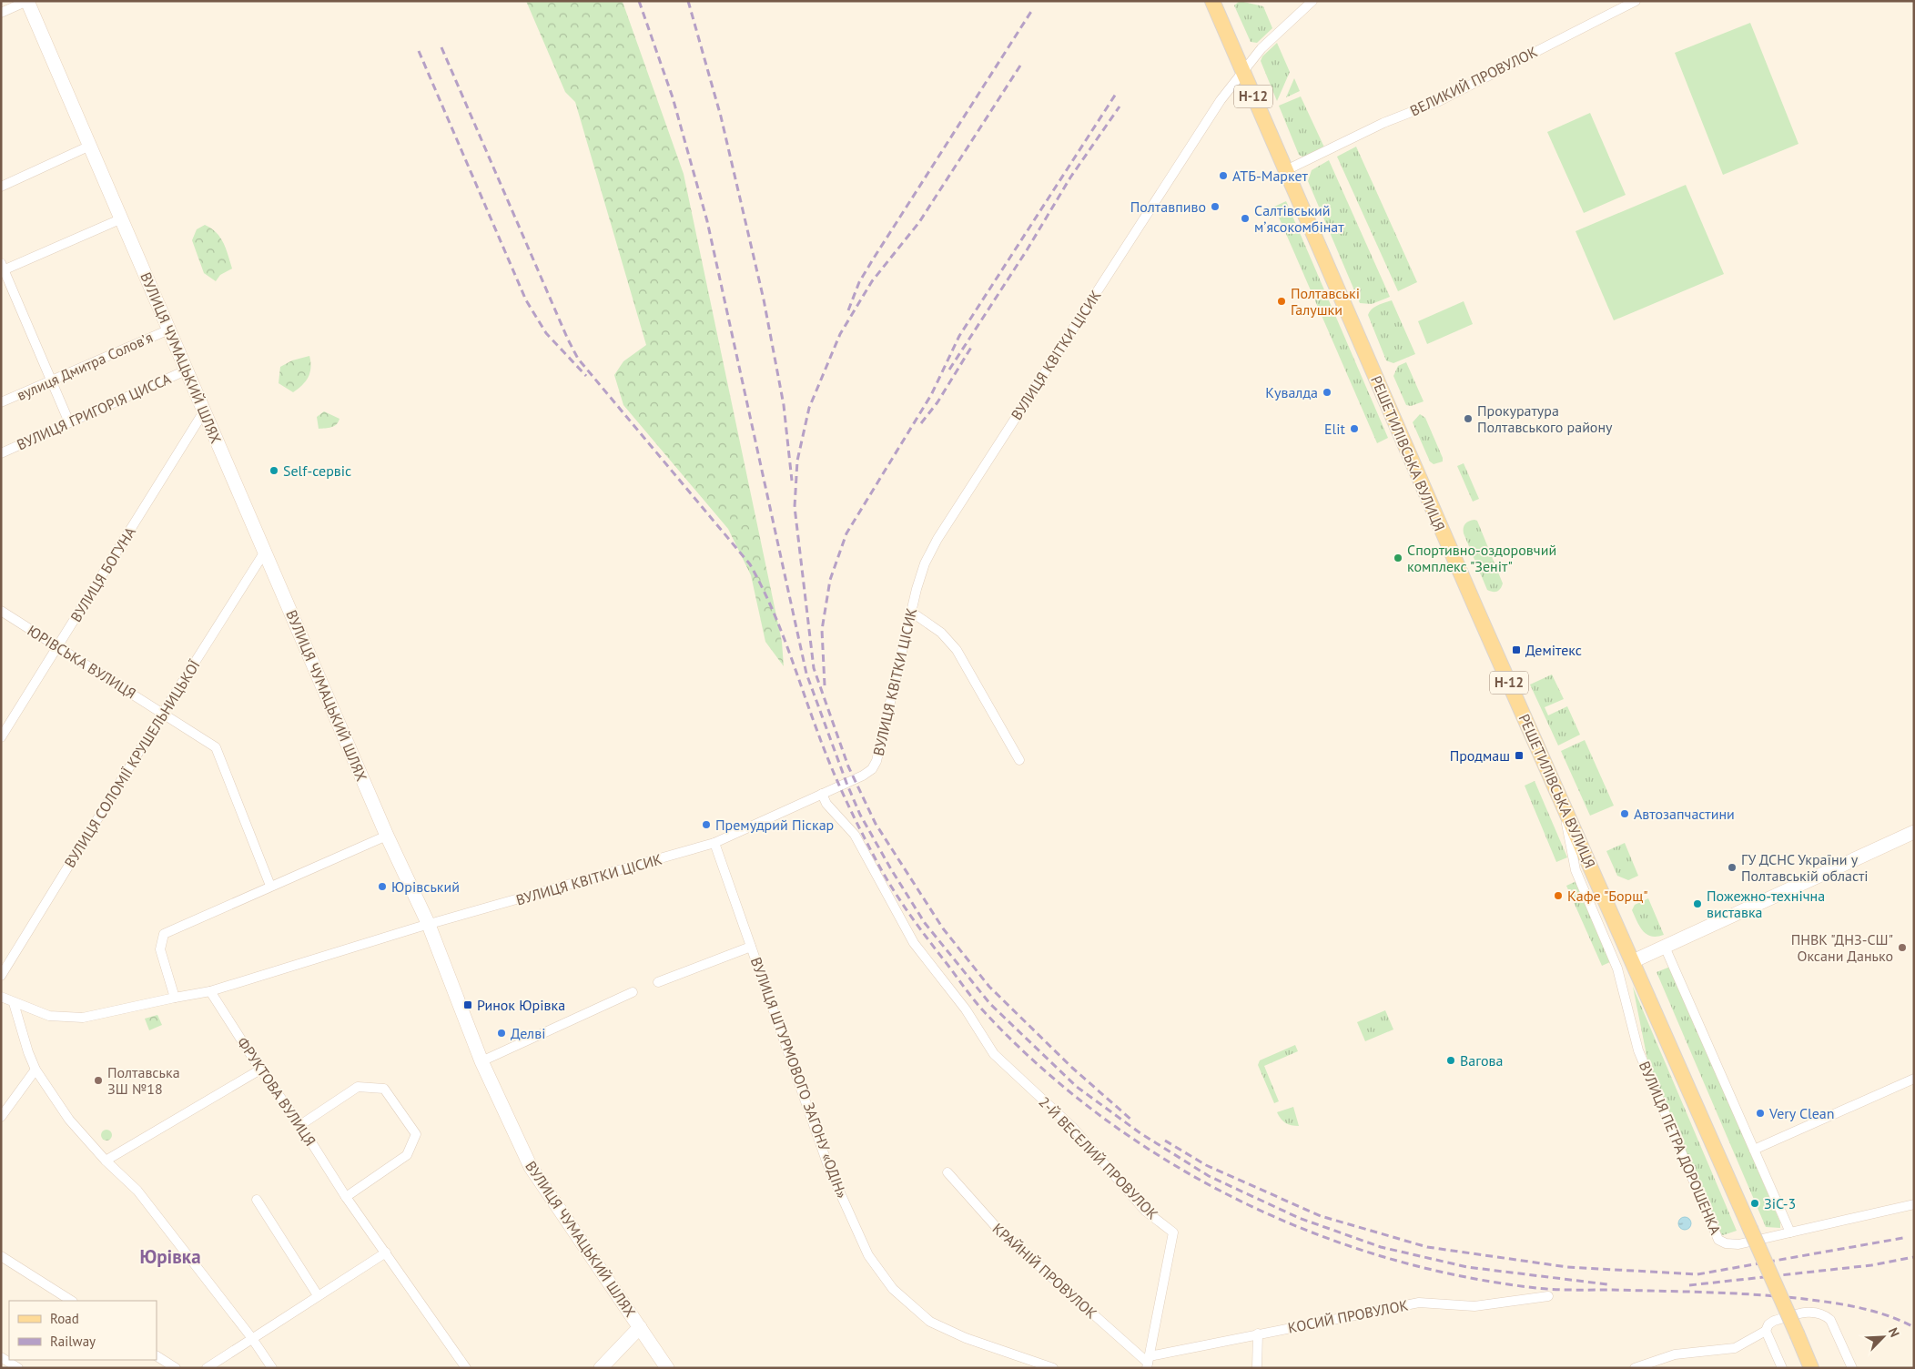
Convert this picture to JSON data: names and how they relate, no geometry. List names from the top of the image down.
{
  "streets": {
    "main road": ["Н-12", "ВУЛИЦЯ ЧУМАЦЬКИЙ ШЛЯХ", "РЕШЕТИЛІВСЬКА ВУЛИЦЯ"],
    "street": [
      "ВЕЛИКИЙ ПРОВУЛОК",
      "ВУЛИЦЯ КВІТКИ ЦІСИК",
      "вулиця Дмитра Соловʼя",
      "ВУЛИЦЯ ГРИГОРІЯ ЦИССА",
      "ВУЛИЦЯ БОГУНА",
      "ЮРІВСЬКА ВУЛИЦЯ",
      "ВУЛИЦЯ СОЛОМІЇ КРУШЕЛЬНИЦЬКОЇ",
      "ВУЛИЦЯ ШТУРМОВОГО ЗАГОНУ «ОДІН»",
      "ФРУКТОВА ВУЛИЦЯ",
      "ВУЛИЦЯ ПЕТРА ДОРОШЕНКА",
      "2-Й ВЕСЕЛИЙ ПРОВУЛОК",
      "КРАЙНІЙ ПРОВУЛОК",
      "КОСИЙ ПРОВУЛОК"
    ]
  },
  "crossings": [
    ["ВЕЛИКИЙ ПРОВУЛОК", "РЕШЕТИЛІВСЬКА ВУЛИЦЯ"],
    ["ВУЛИЦЯ КВІТКИ ЦІСИК", "ВУЛИЦЯ ЧУМАЦЬКИЙ ШЛЯХ"],
    ["ВУЛИЦЯ КВІТКИ ЦІСИК", "РЕШЕТИЛІВСЬКА ВУЛИЦЯ"],
    ["ВУЛИЦЯ КВІТКИ ЦІСИК", "ВУЛИЦЯ ШТУРМОВОГО ЗАГОНУ «ОДІН»"],
    ["ВУЛИЦЯ КВІТКИ ЦІСИК", "ФРУКТОВА ВУЛИЦЯ"],
    ["ВУЛИЦЯ КВІТКИ ЦІСИК", "2-Й ВЕСЕЛИЙ ПРОВУЛОК"],
    ["ВУЛИЦЯ ЧУМАЦЬКИЙ ШЛЯХ", "вулиця Дмитра Соловʼя"],
    ["ВУЛИЦЯ ЧУМАЦЬКИЙ ШЛЯХ", "ВУЛИЦЯ ГРИГОРІЯ ЦИССА"],
    ["ВУЛИЦЯ ЧУМАЦЬКИЙ ШЛЯХ", "ВУЛИЦЯ БОГУНА"],
    ["ВУЛИЦЯ ЧУМАЦЬКИЙ ШЛЯХ", "ВУЛИЦЯ СОЛОМІЇ КРУШЕЛЬНИЦЬКОЇ"],
    ["ВУЛИЦЯ БОГУНА", "ЮРІВСЬКА ВУЛИЦЯ"],
    ["ЮРІВСЬКА ВУЛИЦЯ", "ВУЛИЦЯ СОЛОМІЇ КРУШЕЛЬНИЦЬКОЇ"],
    ["2-Й ВЕСЕЛИЙ ПРОВУЛОК", "КРАЙНІЙ ПРОВУЛОК"],
    ["2-Й ВЕСЕЛИЙ ПРОВУЛОК", "КОСИЙ ПРОВУЛОК"],
    ["КРАЙНІЙ ПРОВУЛОК", "КОСИЙ ПРОВУЛОК"]
  ],
  "districts": ["Юрівка"],
  "places": {
    "other": [
      "АТБ-Маркет",
      "Полтавпиво",
      "Салтівський мʼясокомбінат",
      "Полтавські Галушки",
      "Кувалда",
      "Прокуратура Полтавського району",
      "Elit",
      "Self-сервіс",
      "Спортивно-оздоровчий комплекс \"Зеніт\"",
      "Автозапчастини",
      "Премудрий Піскар",
      "ГУ ДСНС України у Полтавській області",
      "Юрівський",
      "Кафе \"Борщ\"",
      "Пожежно-технічна виставка",
      "ПНВК \"ДНЗ-СШ\" Оксани Данько",
      "Делві",
      "Вагова",
      "Полтавська ЗШ №18",
      "Very Clean",
      "ЗіС-3"
    ],
    "transit": ["Демітекс", "Продмаш", "Ринок Юрівка"]
  },
  "legend": ["Road", "Railway"],
  "north": "top right"
}
